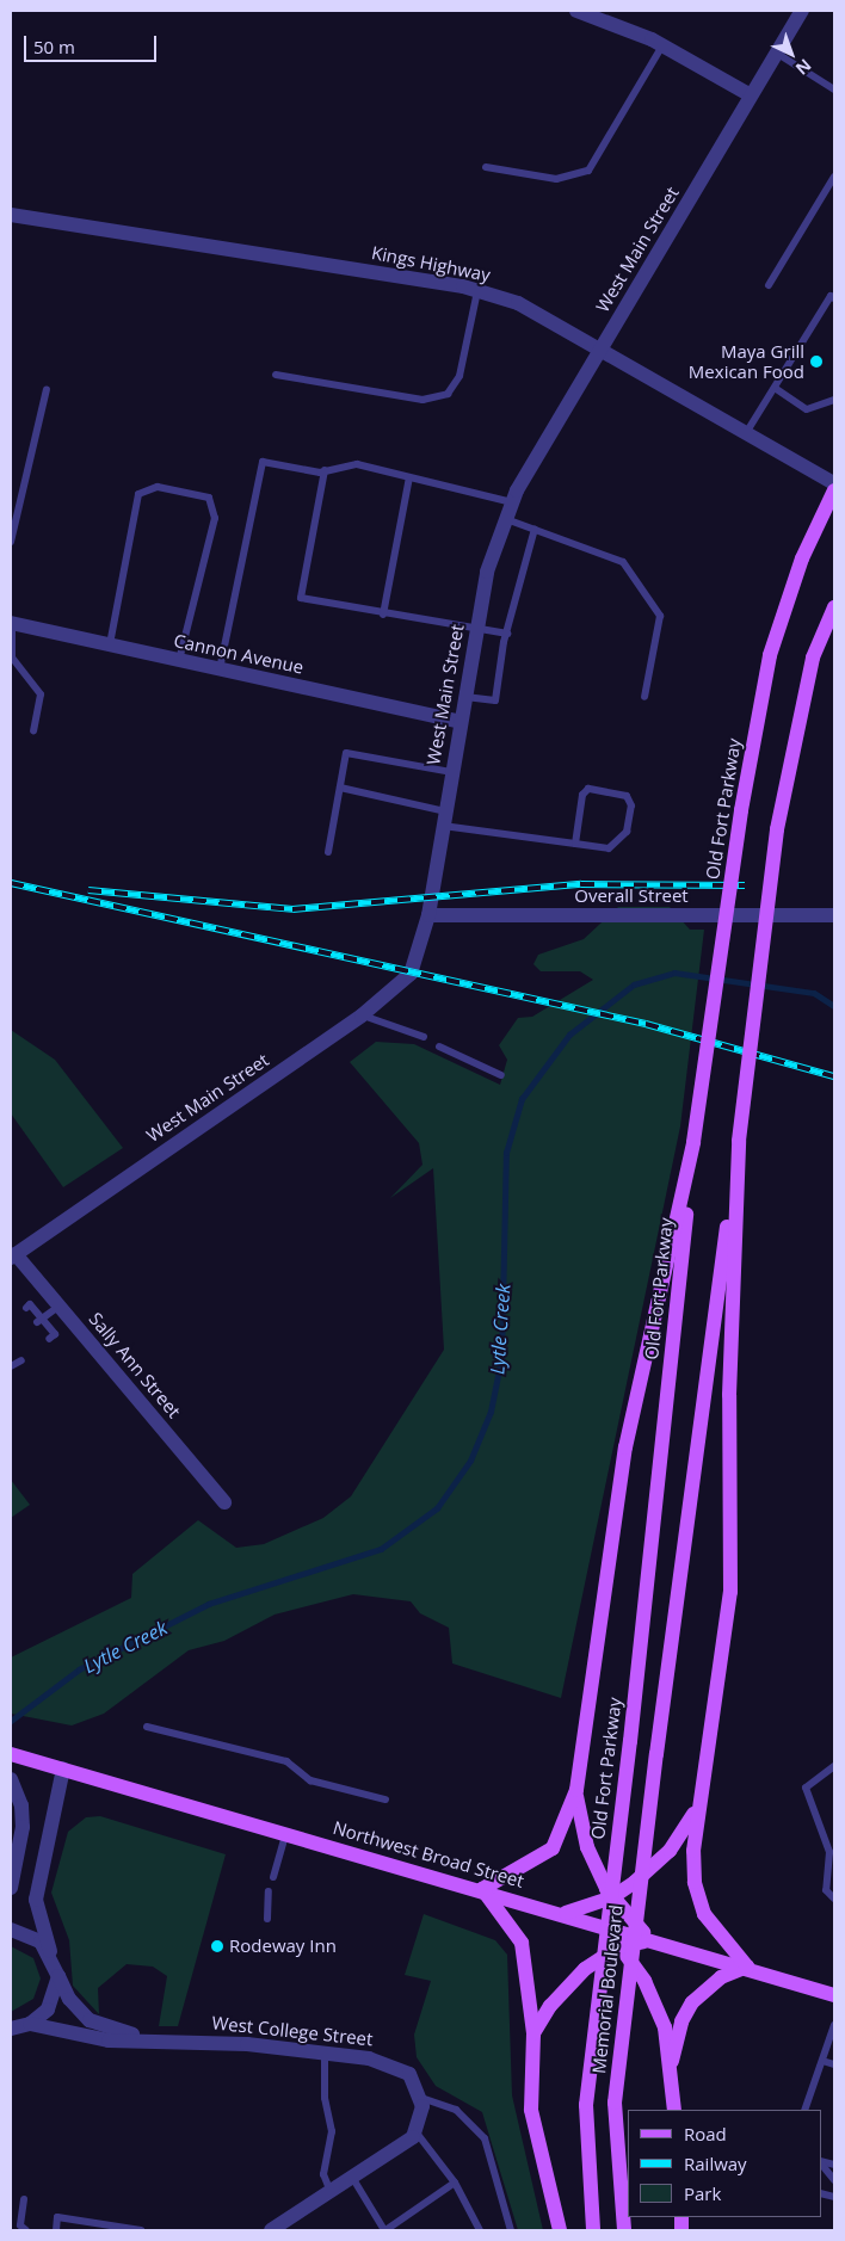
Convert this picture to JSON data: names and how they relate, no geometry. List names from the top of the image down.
{
  "streets": {
    "main road": ["Old Fort Parkway", "Northwest Broad Street", "Memorial Boulevard"],
    "street": [
      "West Main Street",
      "Kings Highway",
      "Cannon Avenue",
      "Overall Street",
      "Sally Ann Street",
      "West College Street"
    ]
  },
  "crossings": [
    ["West Main Street", "Kings Highway"],
    ["West Main Street", "Cannon Avenue"],
    ["West Main Street", "Overall Street"],
    ["West Main Street", "Sally Ann Street"],
    ["Northwest Broad Street", "West College Street"]
  ],
  "water": ["Lytle Creek"],
  "places": ["Maya Grill Mexican Food", "Rodeway Inn"],
  "legend": ["Road", "Railway", "Park"],
  "scale_bar": "50 m",
  "north": "bottom right"
}
